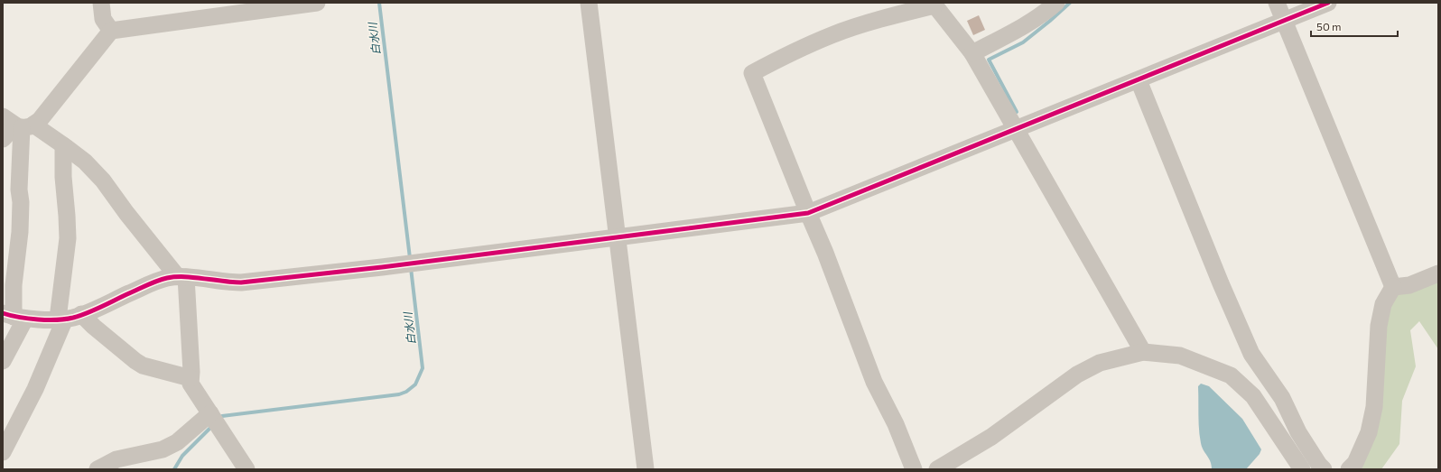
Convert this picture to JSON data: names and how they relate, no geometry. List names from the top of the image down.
{
  "water": ["白水川"],
  "scale_bar": "50 m"
}
